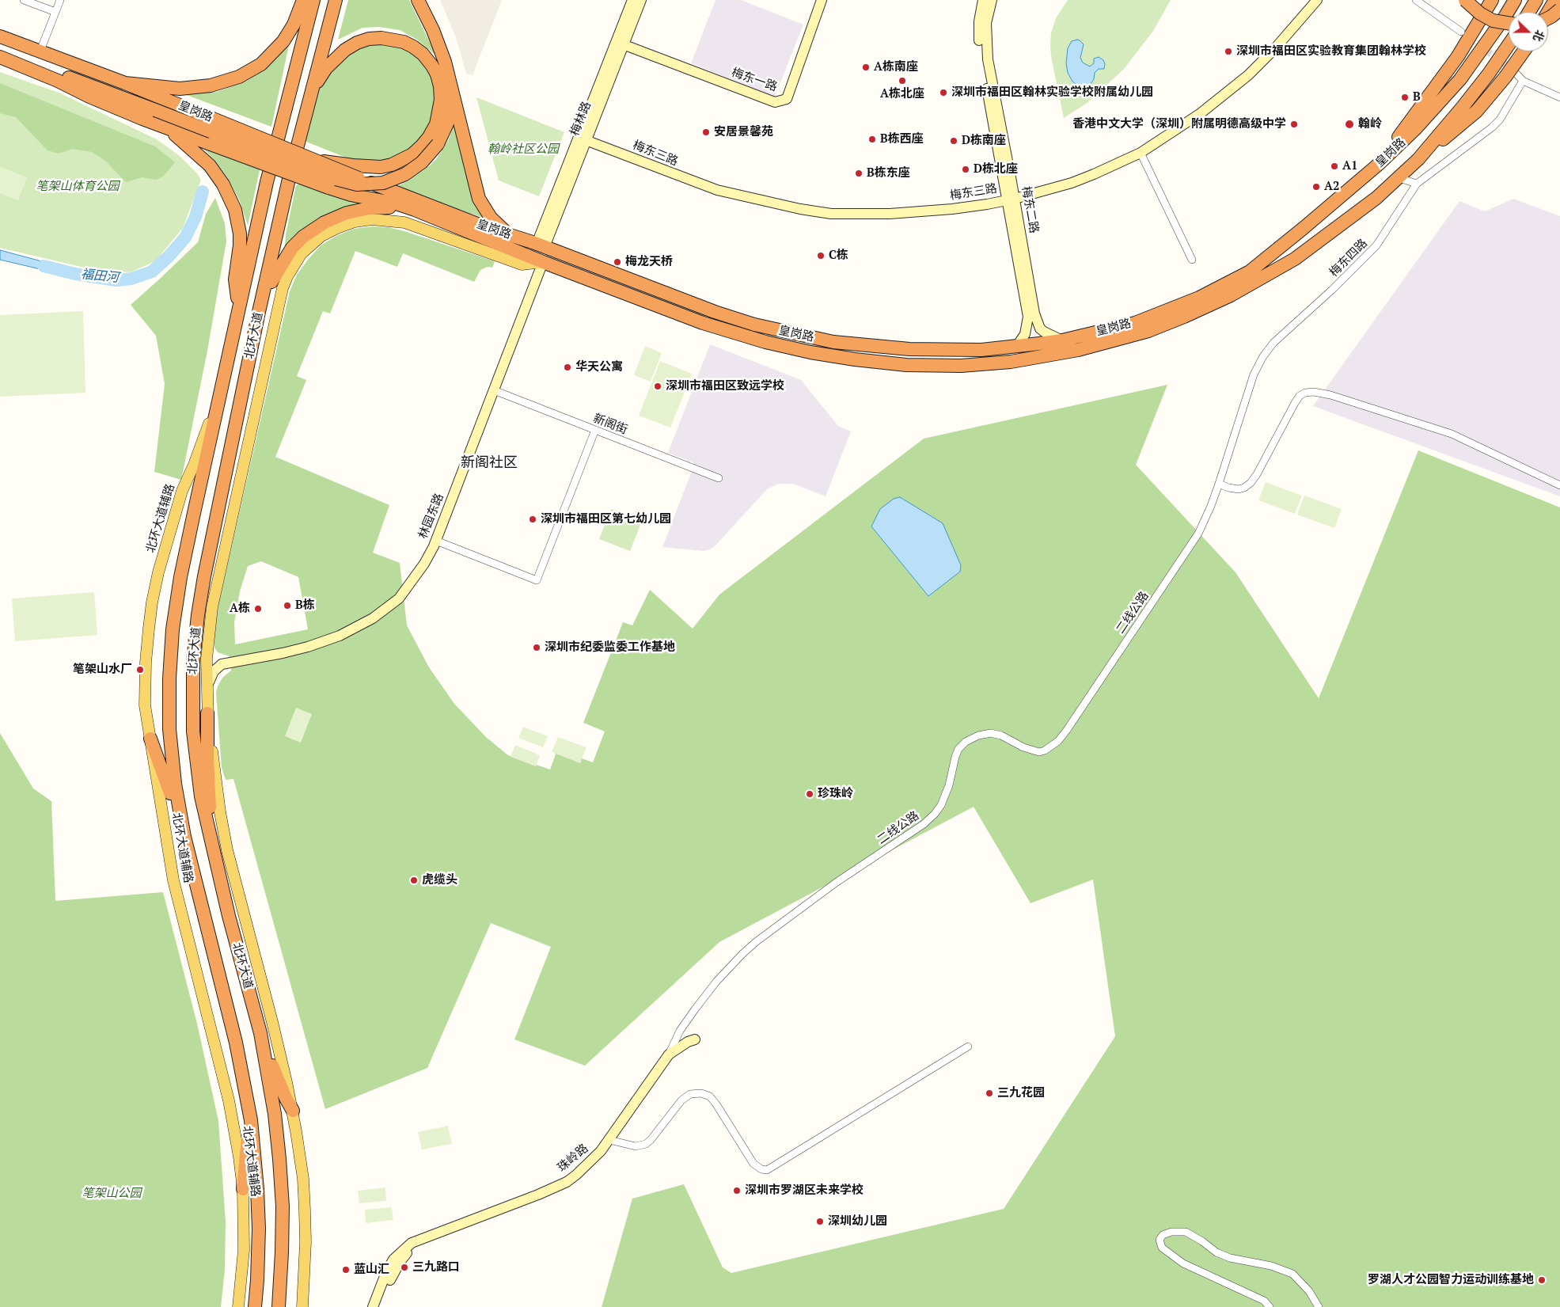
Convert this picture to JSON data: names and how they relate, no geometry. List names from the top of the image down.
{
  "streets": {
    "highway": ["皇岗路", "北环大道"],
    "main road": ["北环大道辅路"],
    "street": [
      "梅东一路",
      "梅林路",
      "梅东三路",
      "梅东二路",
      "梅东四路",
      "新阁街",
      "林园东路",
      "二线公路",
      "珠岭路"
    ]
  },
  "crossings": [
    ["梅东一路", "梅林路"],
    ["皇岗路", "梅林路"],
    ["皇岗路", "梅东二路"],
    ["皇岗路", "林园东路"],
    ["梅林路", "梅东三路"],
    ["梅东三路", "梅东二路"],
    ["梅东四路", "二线公路"],
    ["北环大道", "北环大道辅路"],
    ["新阁街", "林园东路"],
    ["二线公路", "珠岭路"]
  ],
  "districts": ["新阁社区"],
  "water": ["福田河"],
  "parks": ["翰岭社区公园", "笔架山体育公园", "笔架山公园"],
  "places": [
    "深圳市福田区实验教育集团翰林学校",
    "A栋南座",
    "A栋北座",
    "深圳市福田区翰林实验学校附属幼儿园",
    "B",
    "香港中文大学（深圳）附属明德高级中学",
    "翰岭",
    "安居景馨苑",
    "B栋西座",
    "D栋南座",
    "A1",
    "D栋北座",
    "B栋东座",
    "A2",
    "C栋",
    "梅龙天桥",
    "华天公寓",
    "深圳市福田区致远学校",
    "深圳市福田区第七幼儿园",
    "B栋",
    "A栋",
    "深圳市纪委监委工作基地",
    "笔架山水厂",
    "珍珠岭",
    "虎缆头",
    "三九花园",
    "深圳市罗湖区未来学校",
    "深圳幼儿园",
    "三九路口",
    "蓝山汇",
    "罗湖人才公园智力运动训练基地"
  ],
  "north": "right"
}
